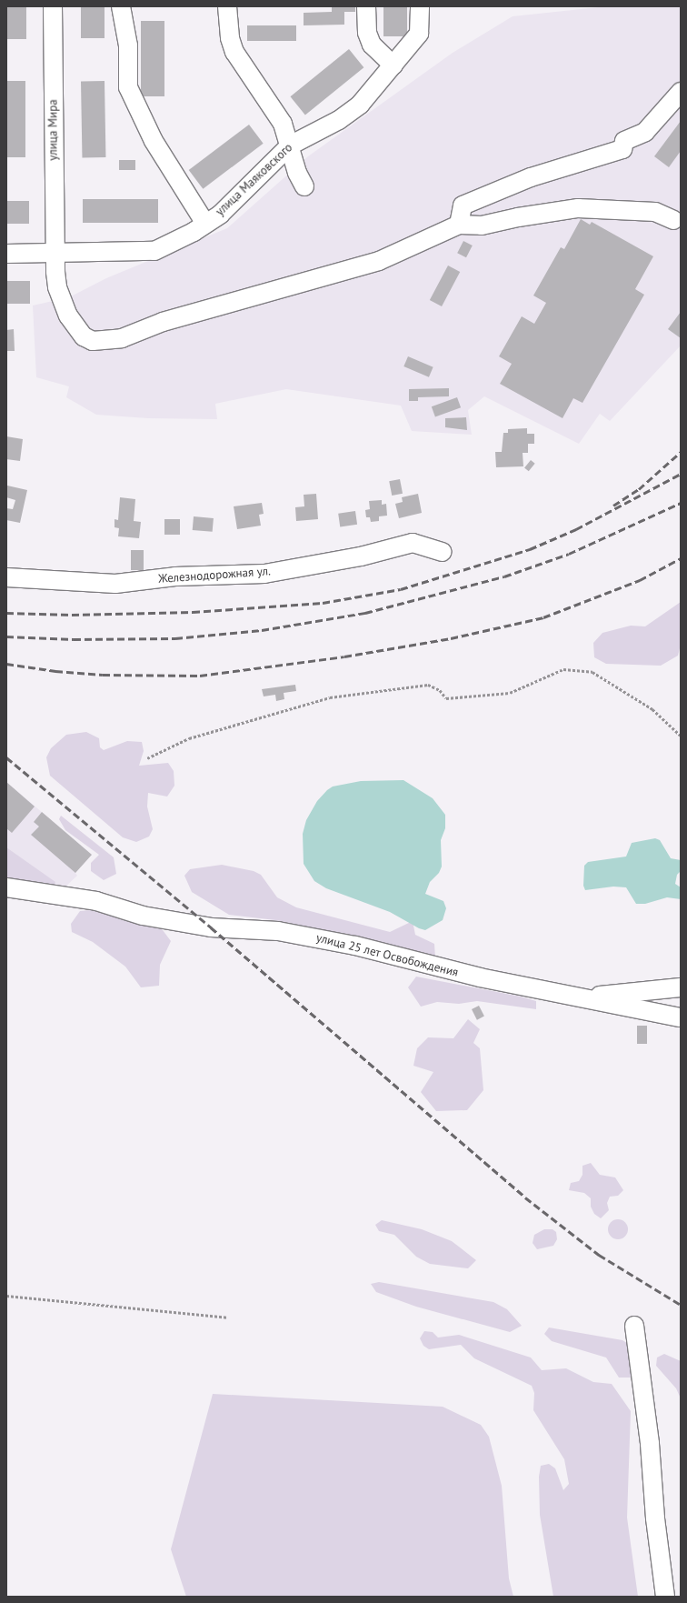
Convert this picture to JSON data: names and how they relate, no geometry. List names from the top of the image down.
{
  "streets": {
    "street": [
      "улица Мира",
      "улица Маяковского",
      "Железнодорожная ул.",
      "улица 25 лет Освобождения"
    ]
  },
  "crossings": [
    ["улица Мира", "улица Маяковского"]
  ]
}
